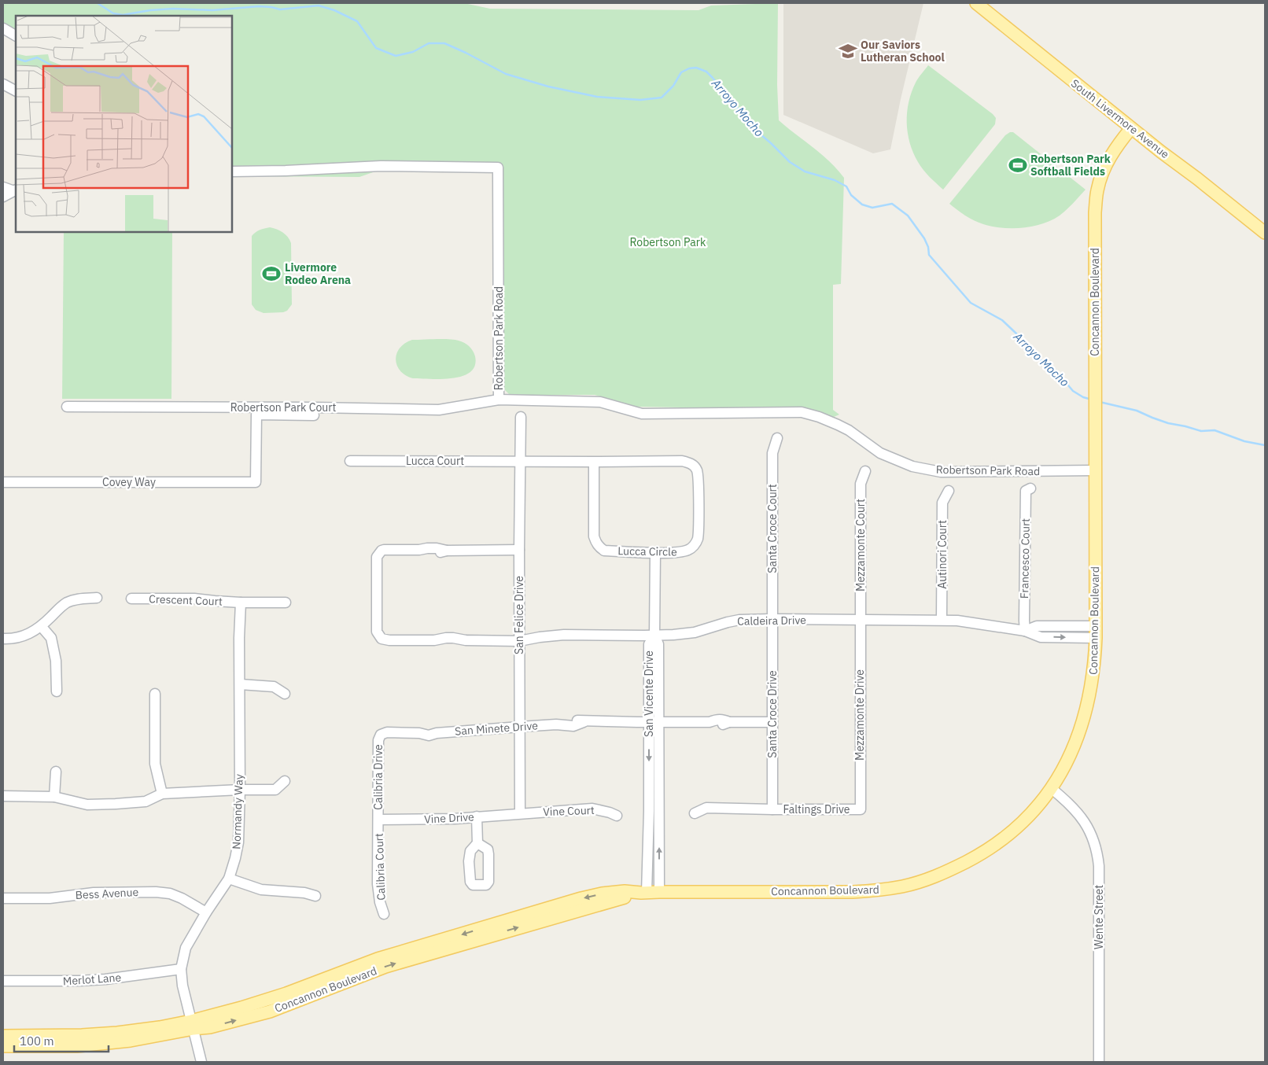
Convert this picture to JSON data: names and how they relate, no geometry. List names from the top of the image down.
{
  "streets": {
    "main road": ["South Livermore Avenue", "Concannon Boulevard"],
    "street": [
      "Robertson Park Road",
      "Robertson Park Court",
      "Lucca Court",
      "Covey Way",
      "Santa Croce Court",
      "Mezzamonte Court",
      "Lucca Circle",
      "Autinori Court",
      "Francesco Court",
      "Crescent Court",
      "San Felice Drive",
      "Caldeira Drive",
      "San Vicente Drive",
      "Santa Croce Drive",
      "Mezzamonte Drive",
      "San Minete Drive",
      "Calibria Drive",
      "Faltings Drive",
      "Vine Court",
      "Normandy Way",
      "Vine Drive",
      "Calibria Court",
      "Bess Avenue",
      "Wente Street",
      "Merlot Lane"
    ]
  },
  "crossings": [
    ["South Livermore Avenue", "Concannon Boulevard"],
    ["Concannon Boulevard", "Robertson Park Road"],
    ["Concannon Boulevard", "Caldeira Drive"],
    ["Concannon Boulevard", "San Vicente Drive"],
    ["Concannon Boulevard", "Normandy Way"],
    ["Concannon Boulevard", "Wente Street"],
    ["Robertson Park Road", "Robertson Park Court"],
    ["Lucca Court", "Lucca Circle"],
    ["Lucca Court", "San Felice Drive"],
    ["Santa Croce Court", "Caldeira Drive"],
    ["Santa Croce Court", "Santa Croce Drive"],
    ["Mezzamonte Court", "Caldeira Drive"],
    ["Mezzamonte Court", "Mezzamonte Drive"],
    ["Lucca Circle", "San Felice Drive"],
    ["Lucca Circle", "San Vicente Drive"],
    ["Autinori Court", "Caldeira Drive"],
    ["Francesco Court", "Caldeira Drive"],
    ["Crescent Court", "Normandy Way"],
    ["San Felice Drive", "Caldeira Drive"],
    ["San Felice Drive", "San Minete Drive"],
    ["San Felice Drive", "Vine Court"],
    ["San Felice Drive", "Vine Drive"],
    ["Caldeira Drive", "San Vicente Drive"],
    ["Caldeira Drive", "Santa Croce Drive"],
    ["Caldeira Drive", "Mezzamonte Drive"],
    ["San Vicente Drive", "San Minete Drive"],
    ["Santa Croce Drive", "San Minete Drive"],
    ["Santa Croce Drive", "Faltings Drive"],
    ["Mezzamonte Drive", "Faltings Drive"],
    ["San Minete Drive", "Calibria Drive"],
    ["Calibria Drive", "Vine Drive"],
    ["Calibria Drive", "Calibria Court"],
    ["Vine Court", "Vine Drive"],
    ["Normandy Way", "Bess Avenue"],
    ["Normandy Way", "Merlot Lane"],
    ["Vine Drive", "Calibria Court"]
  ],
  "water": ["Arroyo Mocho"],
  "parks": ["Robertson Park"],
  "places": {
    "school or university": ["Our Saviors Lutheran School"],
    "sports": ["Robertson Park Softball Fields", "Livermore Rodeo Arena"]
  },
  "scale_bar": "100 m"
}
